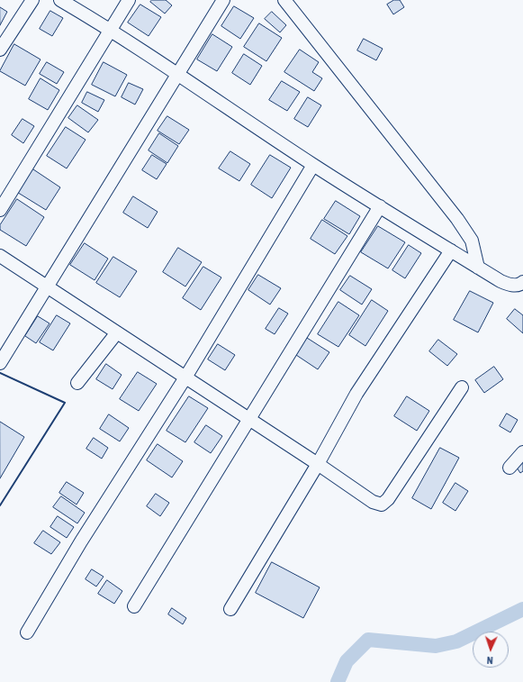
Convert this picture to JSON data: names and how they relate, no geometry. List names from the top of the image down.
{
  "north": "bottom"
}
